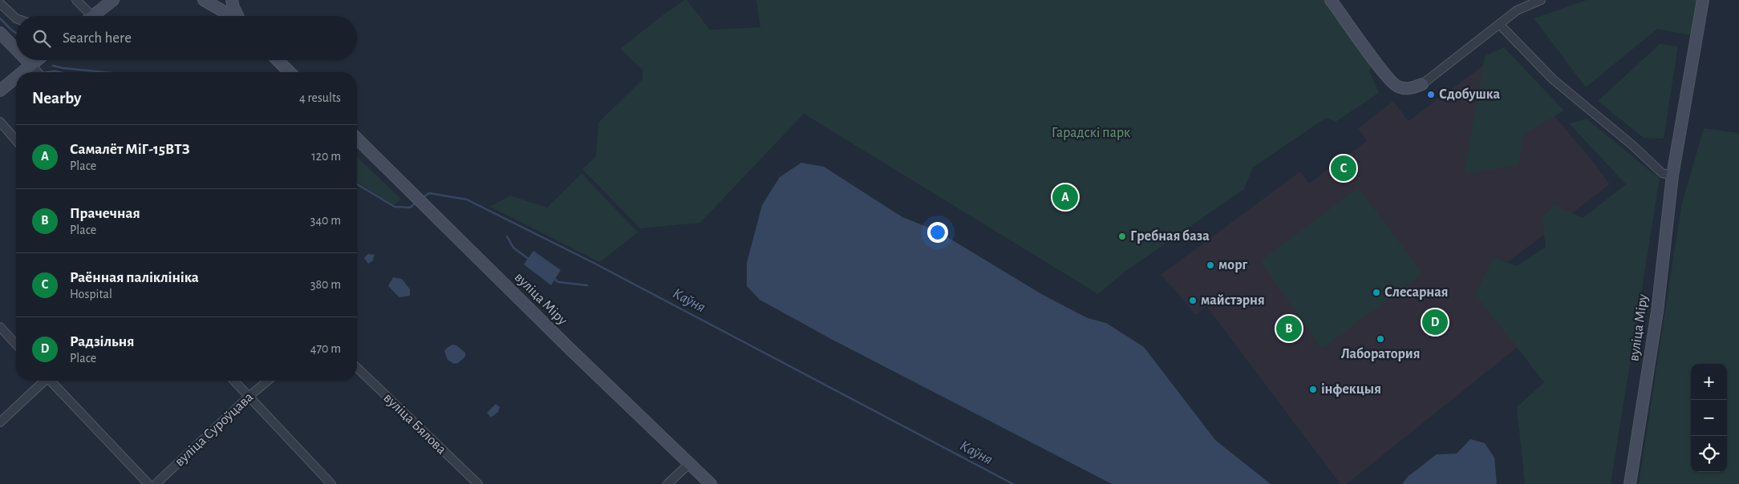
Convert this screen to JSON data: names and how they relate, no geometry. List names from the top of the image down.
{
  "streets": {
    "main road": ["вуліца Міру"],
    "street": ["вуліца Бялова", "вуліца Суроўцава"]
  },
  "water": ["Каўня"],
  "parks": ["Гарадскі парк"],
  "places": [
    "Сдобушка",
    "Гребная база",
    "морг",
    "Слесарная",
    "майстэрня",
    "Лаборатория",
    "інфекцыя"
  ],
  "page": {
    "search": "Search here",
    "heading": ["Nearby", "4 results"],
    "list": [
      {
        "mark": "A",
        "name": "Самалёт МіГ-15ВТЗ",
        "note": "Place",
        "value": "120 m"
      },
      {
        "mark": "B",
        "name": "Прачечная",
        "note": "Place",
        "value": "340 m"
      },
      {
        "mark": "C",
        "name": "Раённая паліклініка",
        "note": "Hospital",
        "value": "380 m"
      },
      {
        "mark": "D",
        "name": "Радзільня",
        "note": "Place",
        "value": "470 m"
      }
    ],
    "pins": [
      "C",
      "A",
      "D",
      "B"
    ],
    "map_buttons": ["+", "−"]
  }
}
